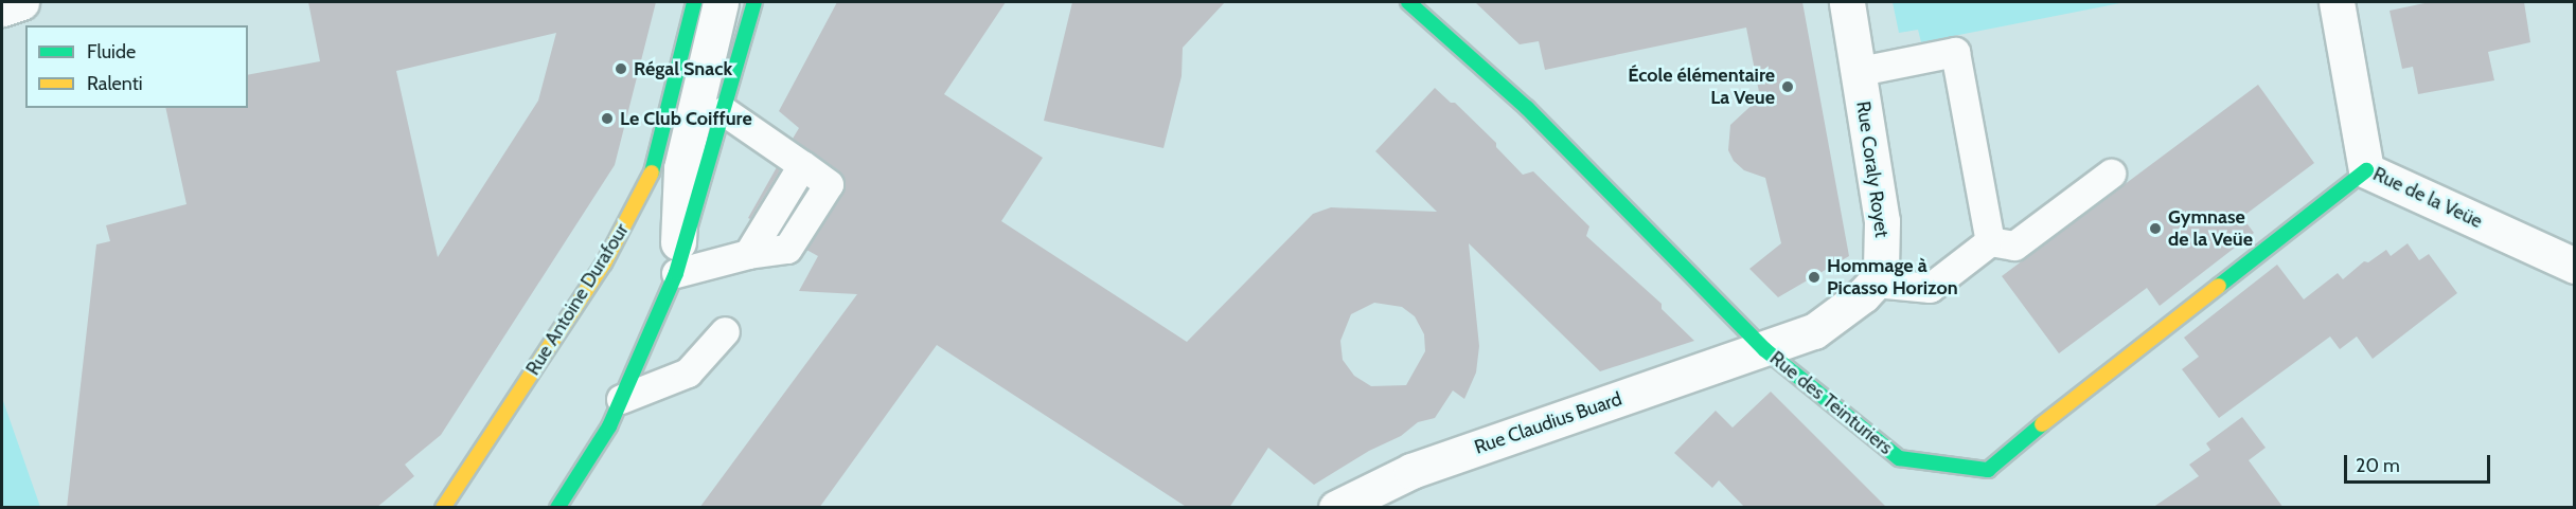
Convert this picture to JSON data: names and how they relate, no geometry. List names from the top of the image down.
{
  "streets": {
    "street": [
      "Rue Coraly Royet",
      "Rue de la Veüe",
      "Rue Antoine Durafour",
      "Rue des Teinturiers",
      "Rue Claudius Buard"
    ]
  },
  "crossings": [
    ["Rue Coraly Royet", "Rue des Teinturiers"],
    ["Rue Coraly Royet", "Rue Claudius Buard"],
    ["Rue de la Veüe", "Rue des Teinturiers"],
    ["Rue des Teinturiers", "Rue Claudius Buard"]
  ],
  "places": [
    "Régal Snack",
    "École élémentaire La Veue",
    "Le Club Coiffure",
    "Gymnase de la Veüe",
    "Hommage à Picasso Horizon"
  ],
  "legend": ["Fluide", "Ralenti"],
  "scale_bar": "20 m"
}
